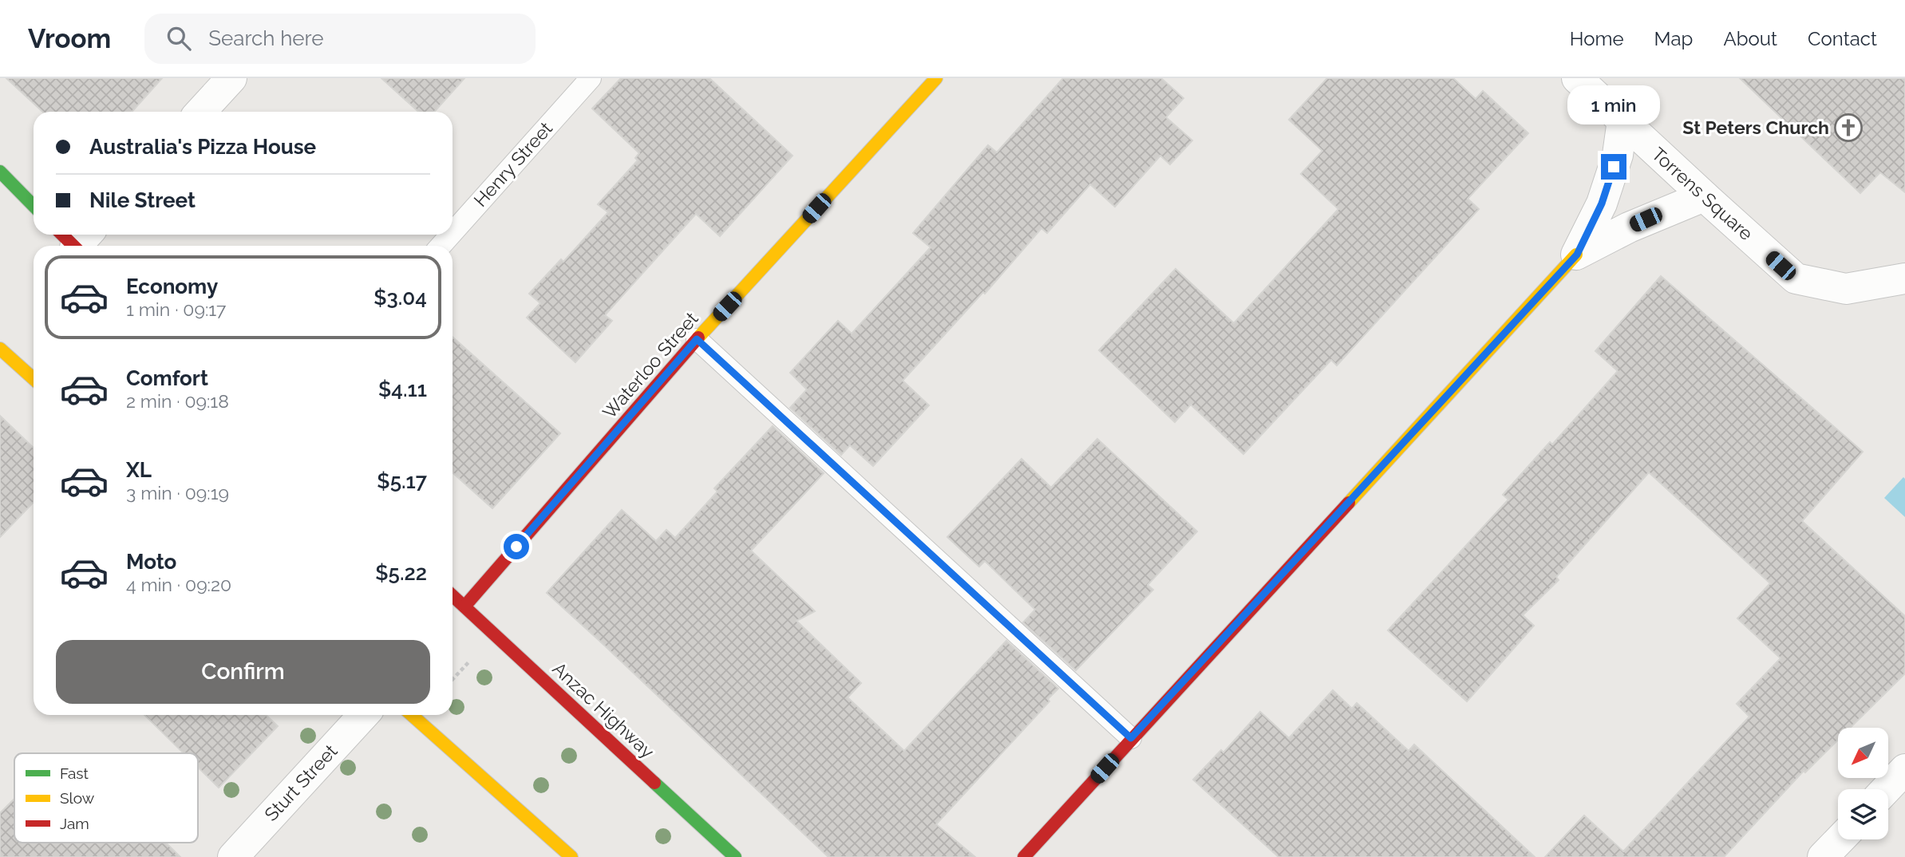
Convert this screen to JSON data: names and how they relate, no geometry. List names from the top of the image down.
{
  "streets": {
    "street": [
      "Torrens Square",
      "Waterloo Street",
      "Anzac Highway",
      "Sturt Street"
    ],
    "lane": ["Henry Street"]
  },
  "crossings": [
    ["Waterloo Street", "Anzac Highway"]
  ],
  "places": {
    "church": ["St Peters Church"]
  },
  "legend": ["Fast", "Slow", "Jam"],
  "north": "bottom left",
  "page": {
    "header": "Vroom",
    "search": "Search here",
    "nav": [
      "Home",
      "Map",
      "About",
      "Contact"
    ],
    "bubble": "1 min",
    "banner": ["Australia's Pizza House", "Nile Street"],
    "list": [
      {
        "name": "Economy",
        "note": "1 min · 09:17",
        "value": "$3.04"
      },
      {
        "name": "Comfort",
        "note": "2 min · 09:18",
        "value": "$4.11"
      },
      {
        "name": "XL",
        "note": "3 min · 09:19",
        "value": "$5.17"
      },
      {
        "name": "Moto",
        "note": "4 min · 09:20",
        "value": "$5.22"
      }
    ],
    "buttons": "Confirm"
  }
}
